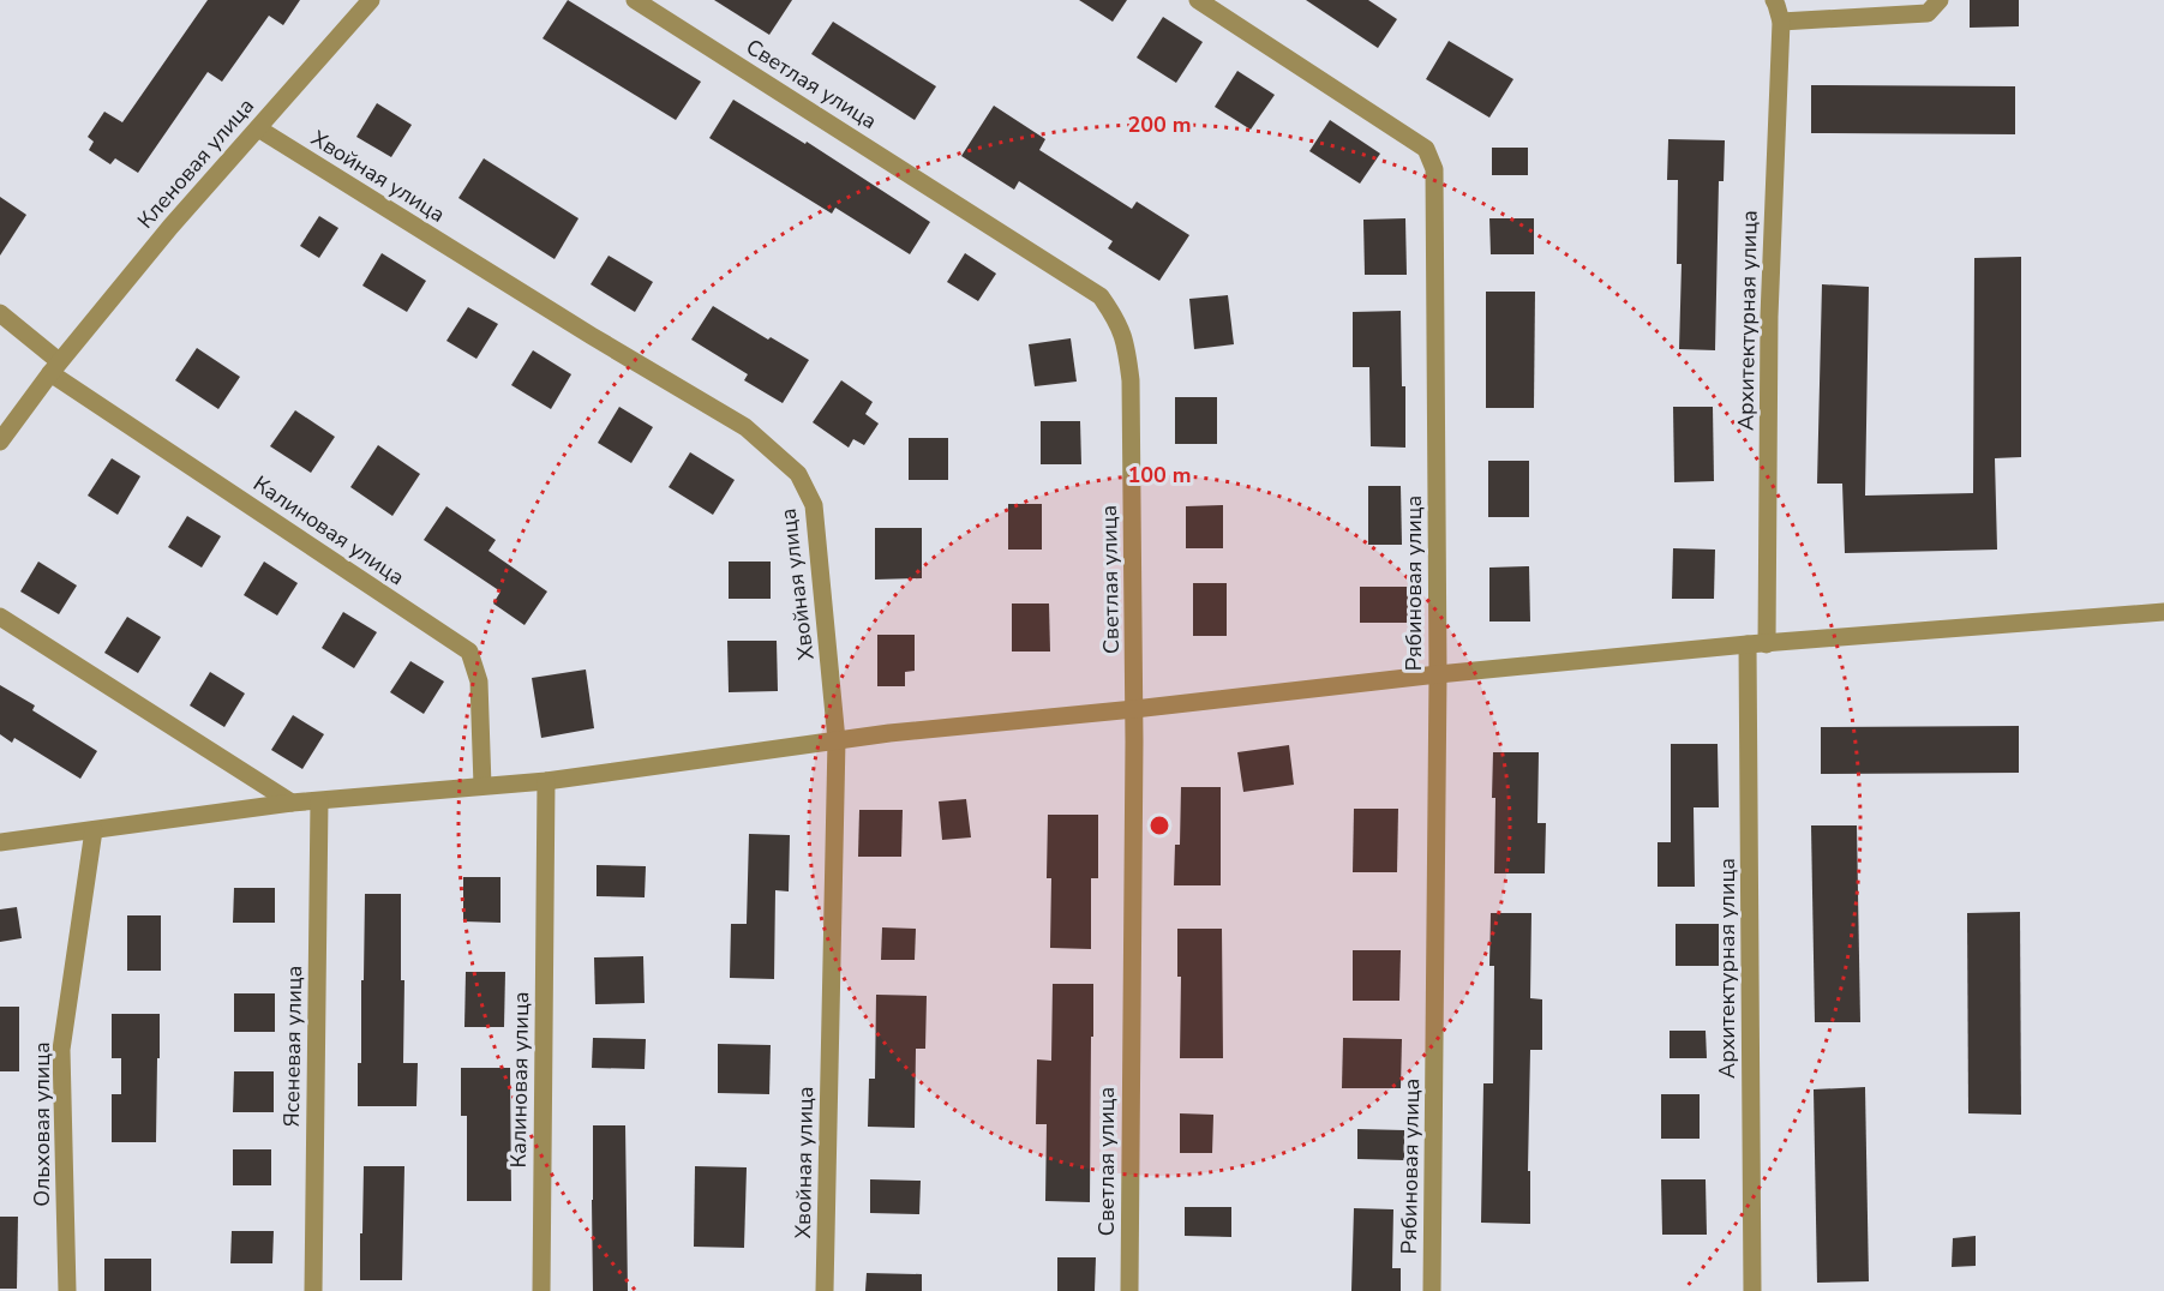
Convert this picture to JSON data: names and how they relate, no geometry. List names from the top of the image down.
{
  "streets": {
    "street": [
      "Светлая улица",
      "Кленовая улица",
      "Хвойная улица",
      "Архитектурная улица",
      "Калиновая улица",
      "Рябиновая улица",
      "Ясеневая улица",
      "Ольховая улица"
    ]
  },
  "crossings": [
    ["Кленовая улица", "Хвойная улица"],
    ["Кленовая улица", "Калиновая улица"]
  ],
  "rings": ["200 m", "100 m"]
}
